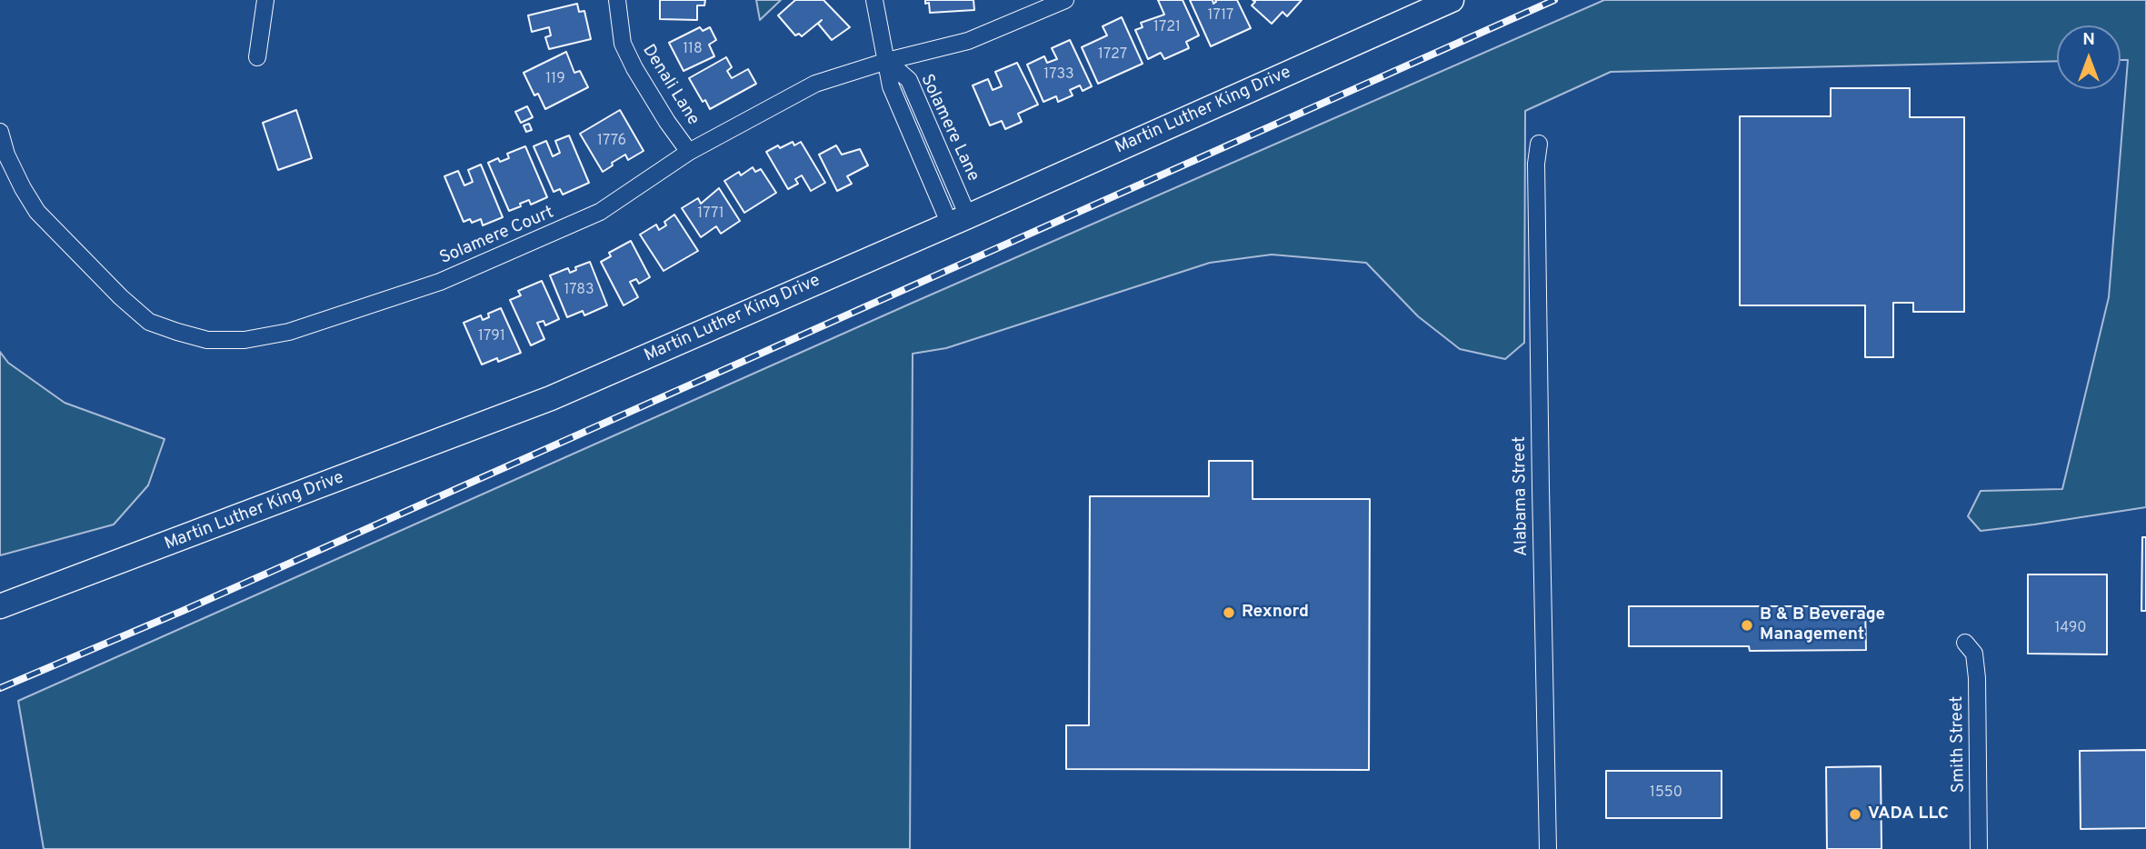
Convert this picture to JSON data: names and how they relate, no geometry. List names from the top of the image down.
{
  "streets": {
    "main road": ["Martin Luther King Drive"],
    "street": [
      "Denali Lane",
      "Solamere Lane",
      "Solamere Court",
      "Alabama Street",
      "Smith Street"
    ]
  },
  "crossings": [
    ["Denali Lane", "Solamere Court"],
    ["Martin Luther King Drive", "Solamere Lane"],
    ["Solamere Lane", "Solamere Court"]
  ],
  "places": ["Rexnord", "B & B Beverage Management", "VADA LLC"],
  "house_numbers": [
    "1717",
    "1721",
    "118",
    "1727",
    "1733",
    "119",
    "1776",
    "1771",
    "1783",
    "1791",
    "1490",
    "1550"
  ],
  "north": "top"
}
